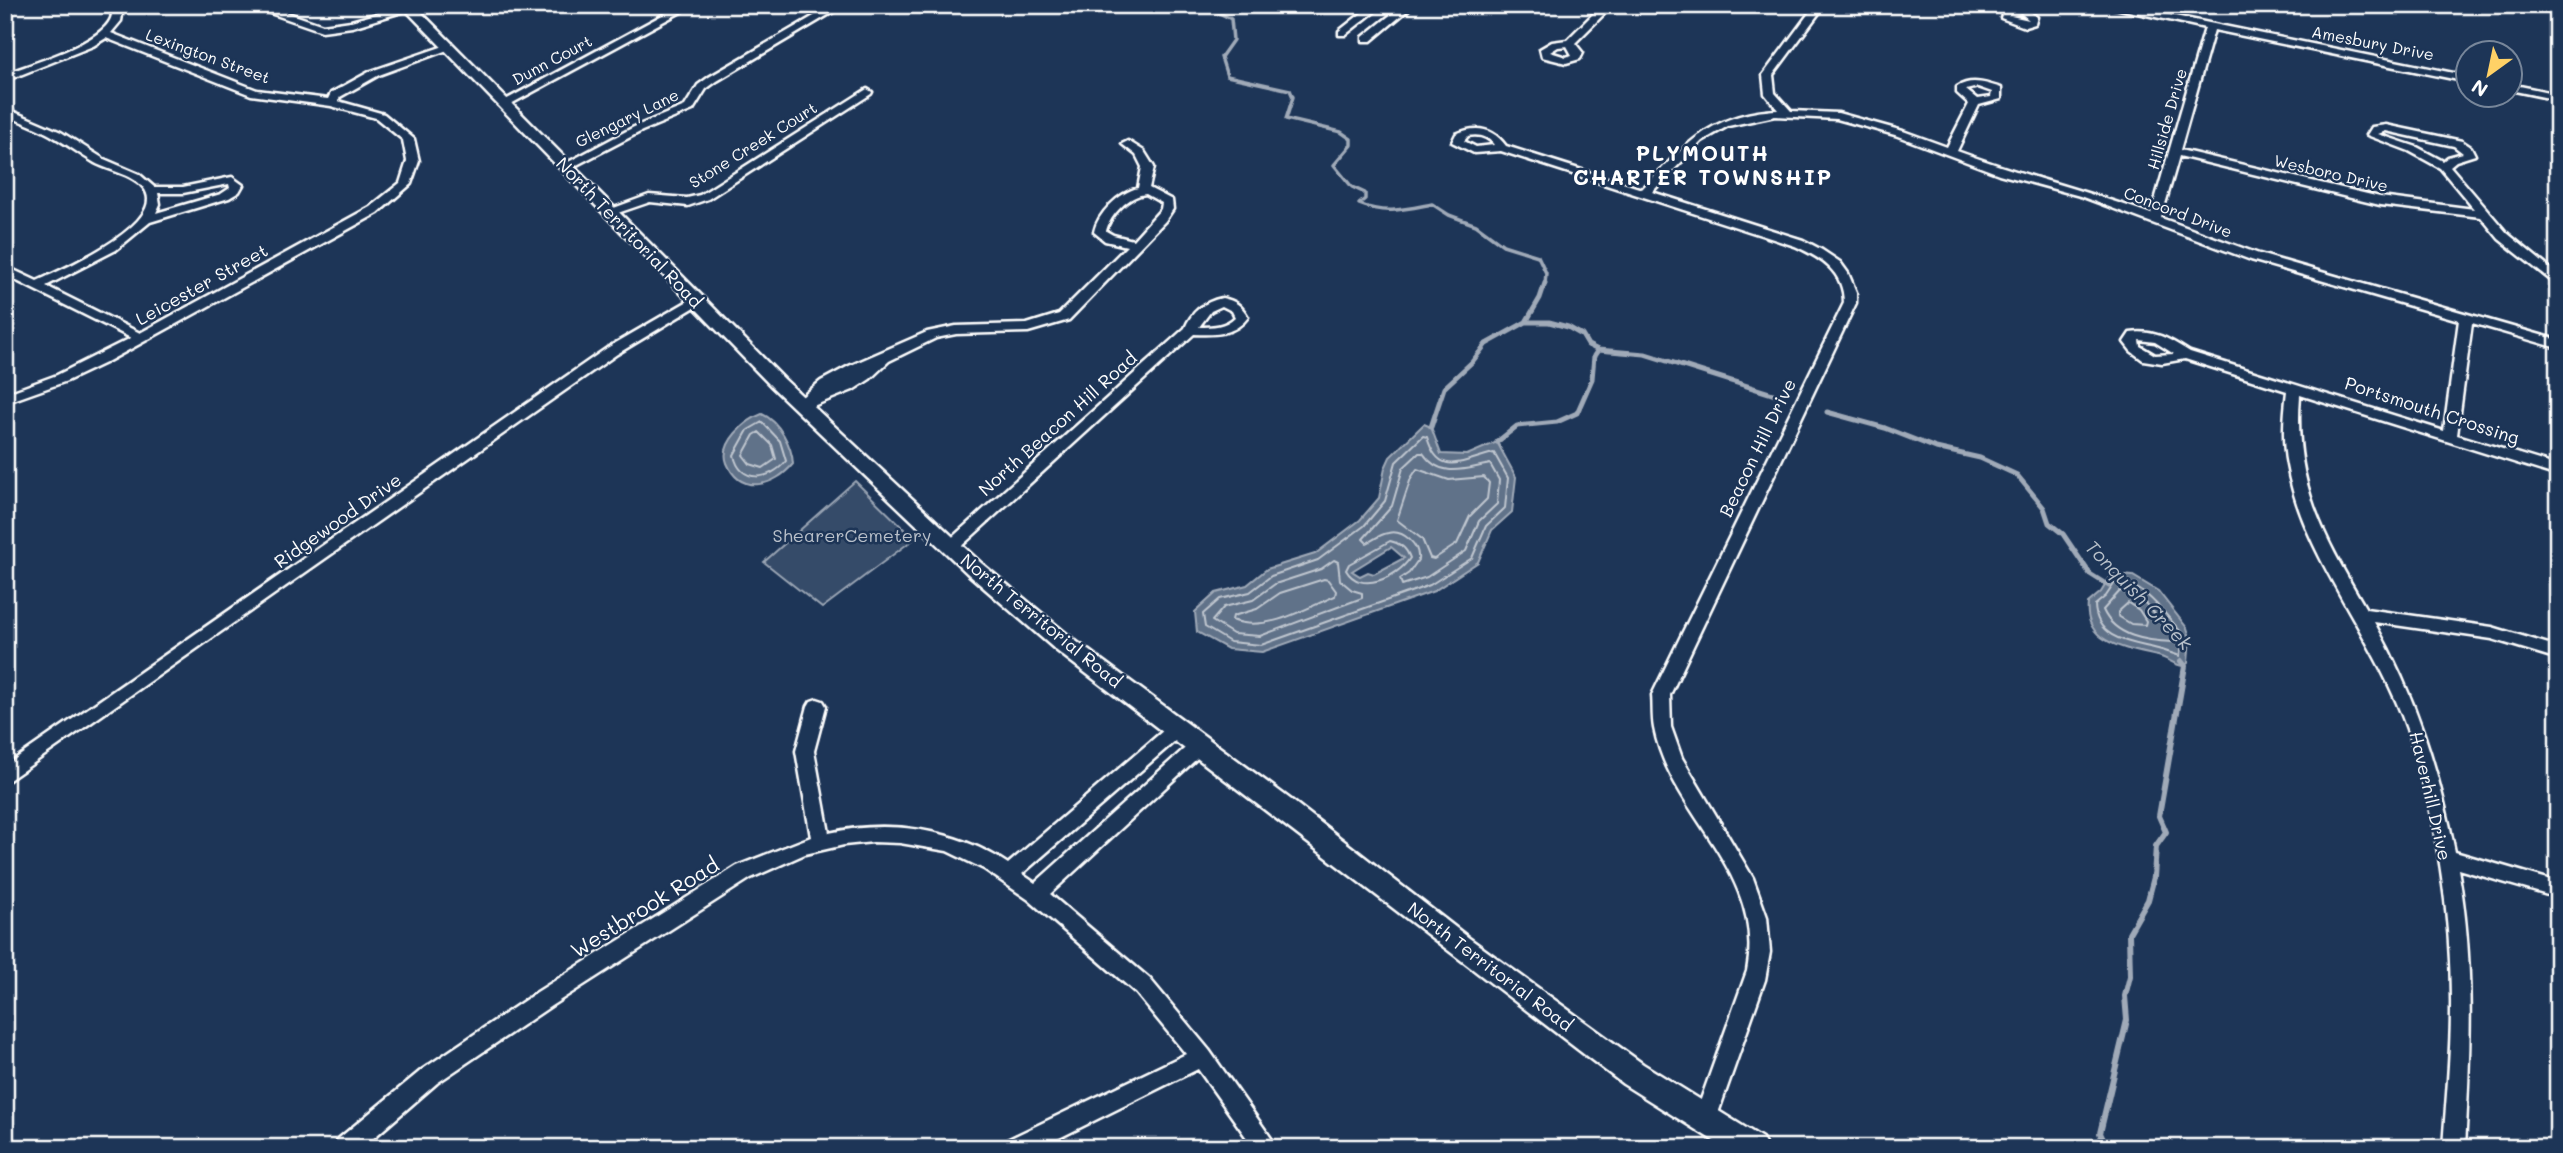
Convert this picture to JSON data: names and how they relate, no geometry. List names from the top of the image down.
{
  "streets": {
    "main road": ["North Territorial Road"],
    "street": [
      "Amesbury Drive",
      "Lexington Street",
      "Dunn Court",
      "Glengary Lane",
      "Hillside Drive",
      "Stone Creek Court",
      "Wesboro Drive",
      "Concord Drive",
      "Leicester Street",
      "Portsmouth Crossing",
      "North Beacon Hill Road",
      "Beacon Hill Drive",
      "Ridgewood Drive",
      "Haverhill Drive",
      "Westbrook Road"
    ]
  },
  "crossings": [
    ["Amesbury Drive", "Hillside Drive"],
    ["Lexington Street", "Leicester Street"],
    ["Dunn Court", "North Territorial Road"],
    ["Glengary Lane", "North Territorial Road"],
    ["Hillside Drive", "Wesboro Drive"],
    ["Hillside Drive", "Concord Drive"],
    ["Stone Creek Court", "North Territorial Road"],
    ["North Territorial Road", "North Beacon Hill Road"],
    ["North Territorial Road", "Beacon Hill Drive"],
    ["North Territorial Road", "Ridgewood Drive"],
    ["Portsmouth Crossing", "Haverhill Drive"]
  ],
  "districts": ["PLYMOUTH CHARTER TOWNSHIP"],
  "water": ["Tonquish Creek"],
  "parks": ["ShearerCemetery"],
  "north": "bottom left"
}
